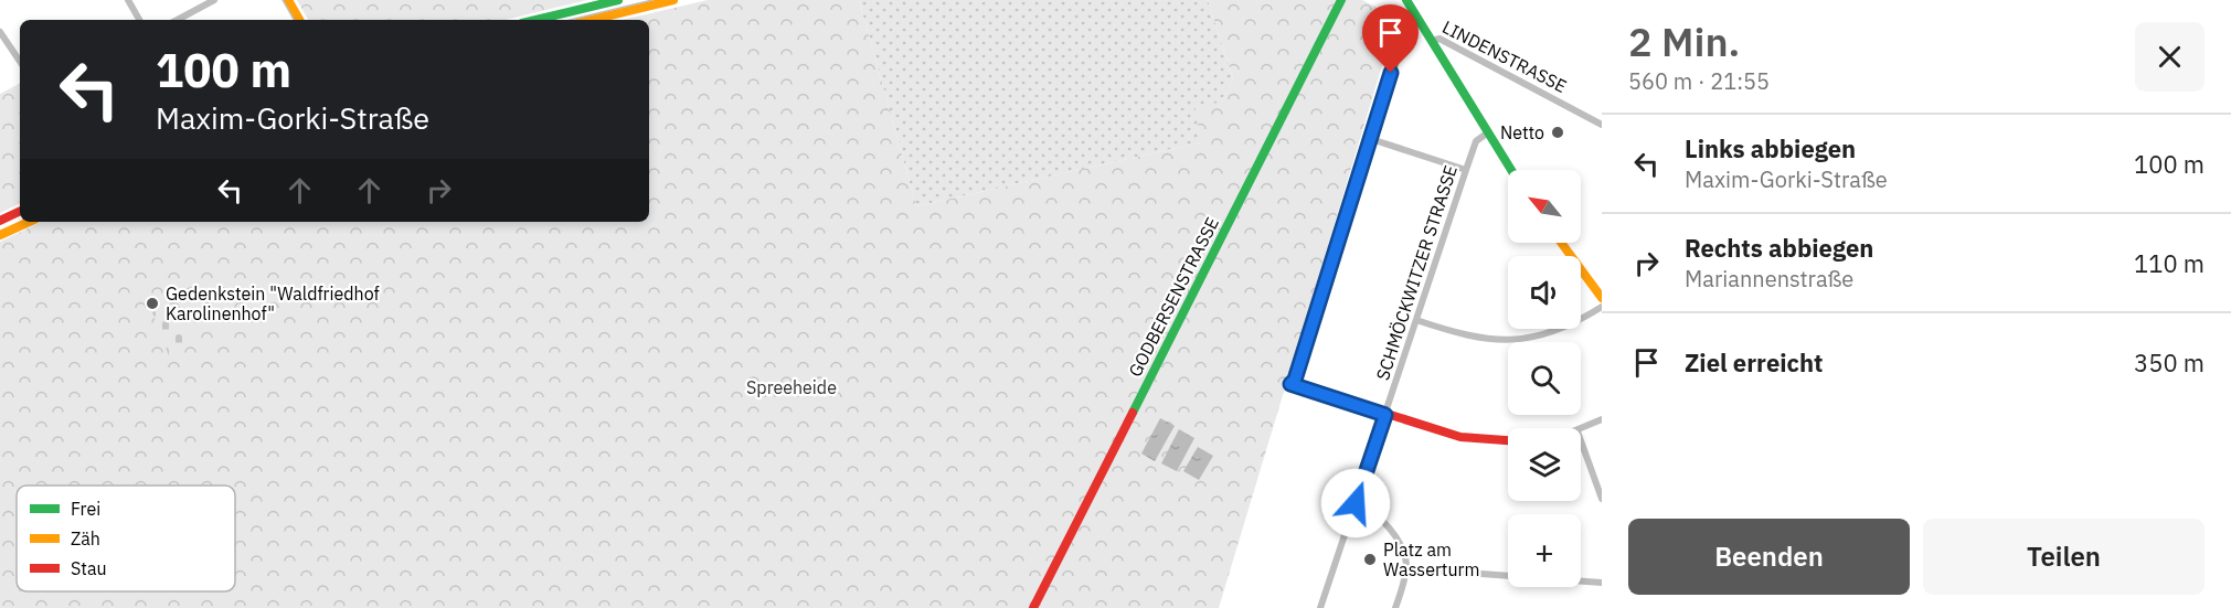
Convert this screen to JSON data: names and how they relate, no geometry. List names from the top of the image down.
{
  "streets": {
    "street": ["LINDENSTRASSE", "SCHMÖCKWITZER STRASSE", "GODBERSENSTRASSE"]
  },
  "parks": ["Spreeheide"],
  "places": ["Netto", "Gedenkstein \"Waldfriedhof Karolinenhof\"", "Platz am Wasserturm"],
  "legend": ["Frei", "Zäh", "Stau"],
  "north": "top left",
  "page": {
    "heading": ["2 Min.", "560 m · 21:55"],
    "turn": ["100 m", "Maxim-Gorki-Straße"],
    "list": [
      {
        "name": "Links abbiegen",
        "note": "Maxim-Gorki-Straße",
        "value": "100 m"
      },
      {
        "name": "Rechts abbiegen",
        "note": "Mariannenstraße",
        "value": "110 m"
      },
      {
        "name": "Ziel erreicht",
        "value": "350 m"
      }
    ],
    "map_buttons": "+",
    "buttons": ["Beenden", "Teilen"]
  }
}
